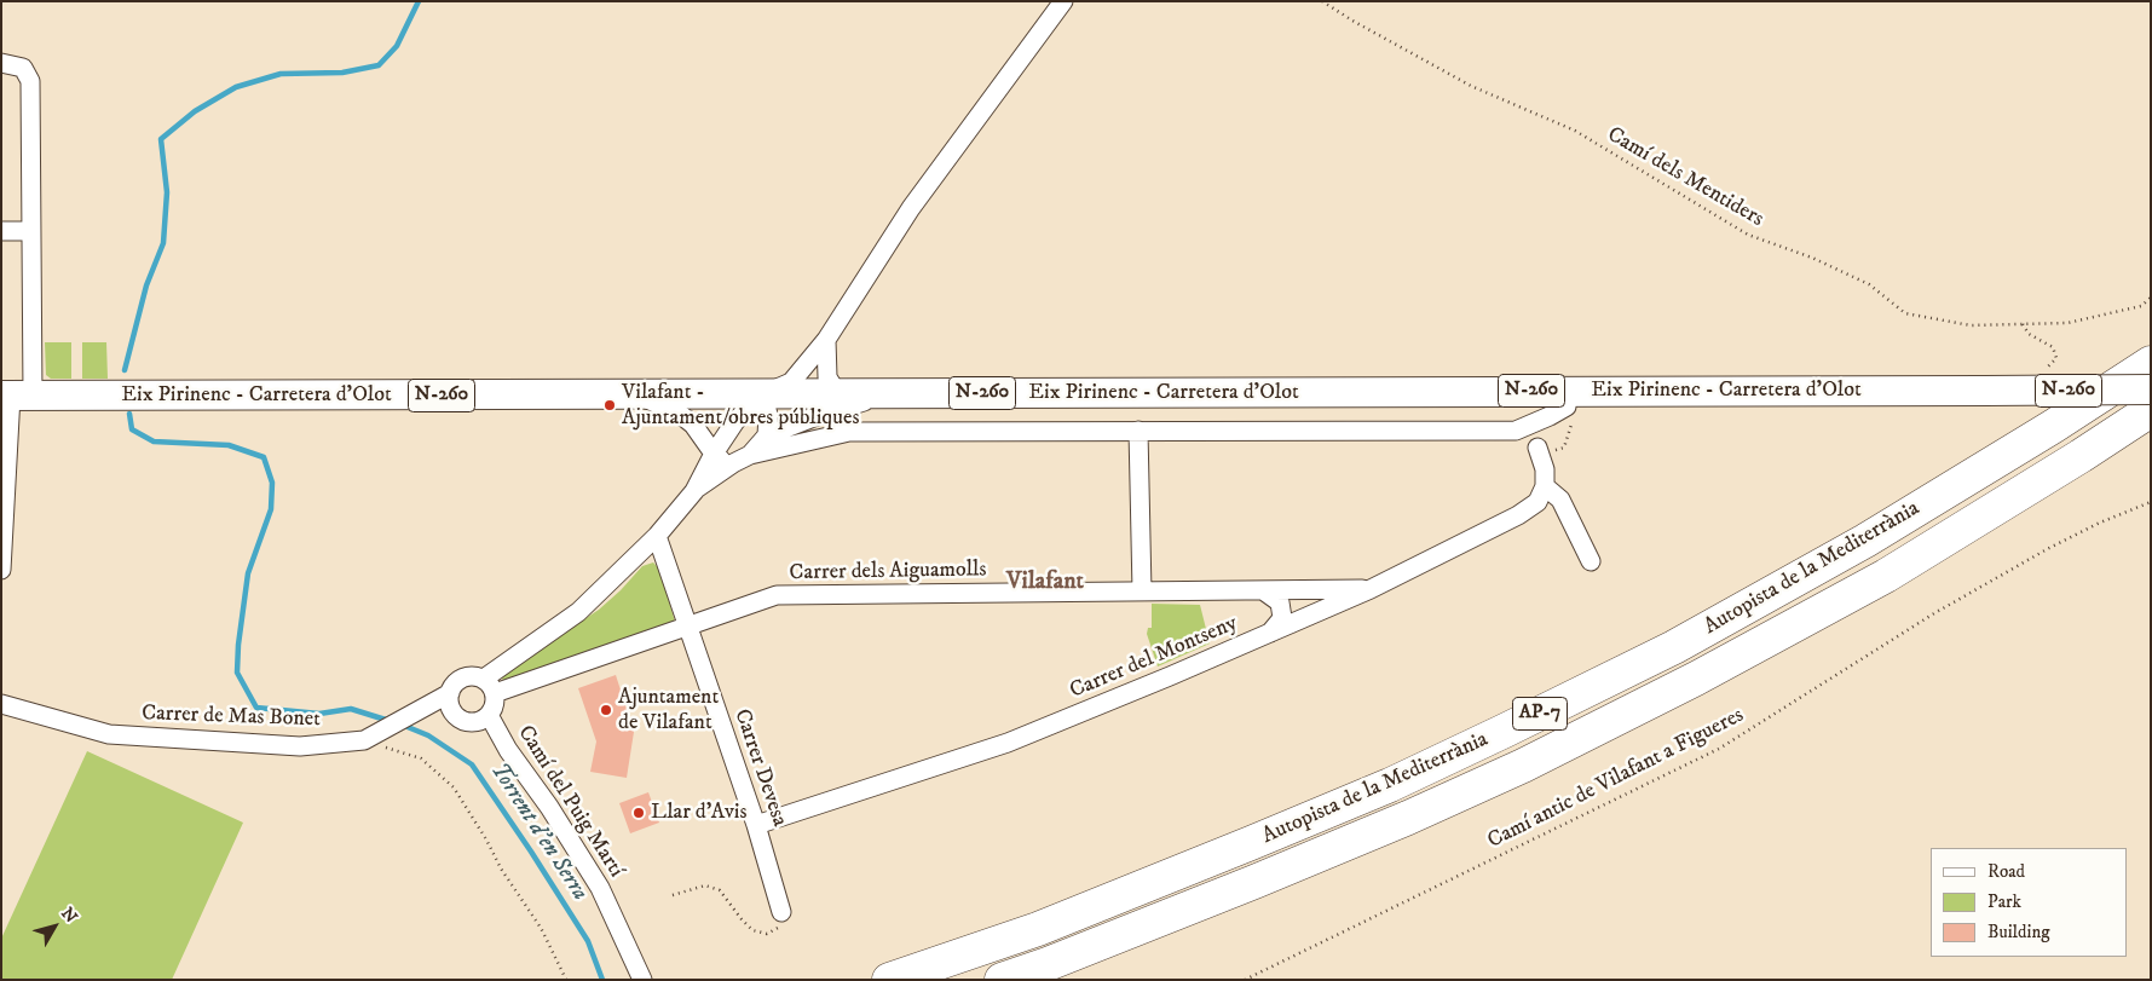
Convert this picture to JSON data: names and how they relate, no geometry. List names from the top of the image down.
{
  "streets": {
    "highway": ["Autopista de la Mediterrània", "AP-7"],
    "main road": ["N-260", "Eix Pirinenc - Carretera d'Olot"],
    "street": [
      "Carrer dels Aiguamolls",
      "Carrer del Montseny",
      "Carrer de Mas Bonet",
      "Carrer Devesa",
      "Camí del Puig Martí"
    ],
    "path": ["Camí dels Mentiders", "Camí antic de Vilafant a Figueres"]
  },
  "crossings": [
    ["Carrer dels Aiguamolls", "Carrer del Montseny"],
    ["Carrer dels Aiguamolls", "Carrer de Mas Bonet"],
    ["Carrer dels Aiguamolls", "Carrer Devesa"],
    ["Carrer dels Aiguamolls", "Camí del Puig Martí"],
    ["Carrer del Montseny", "Carrer Devesa"],
    ["Carrer de Mas Bonet", "Camí del Puig Martí"]
  ],
  "districts": ["Vilafant"],
  "water": ["Torrent d'en Serra"],
  "places": ["Vilafant - Ajuntament/obres públiques", "Ajuntament de Vilafant", "Llar d'Avis"],
  "legend": ["Road", "Park", "Building"],
  "north": "top right"
}
